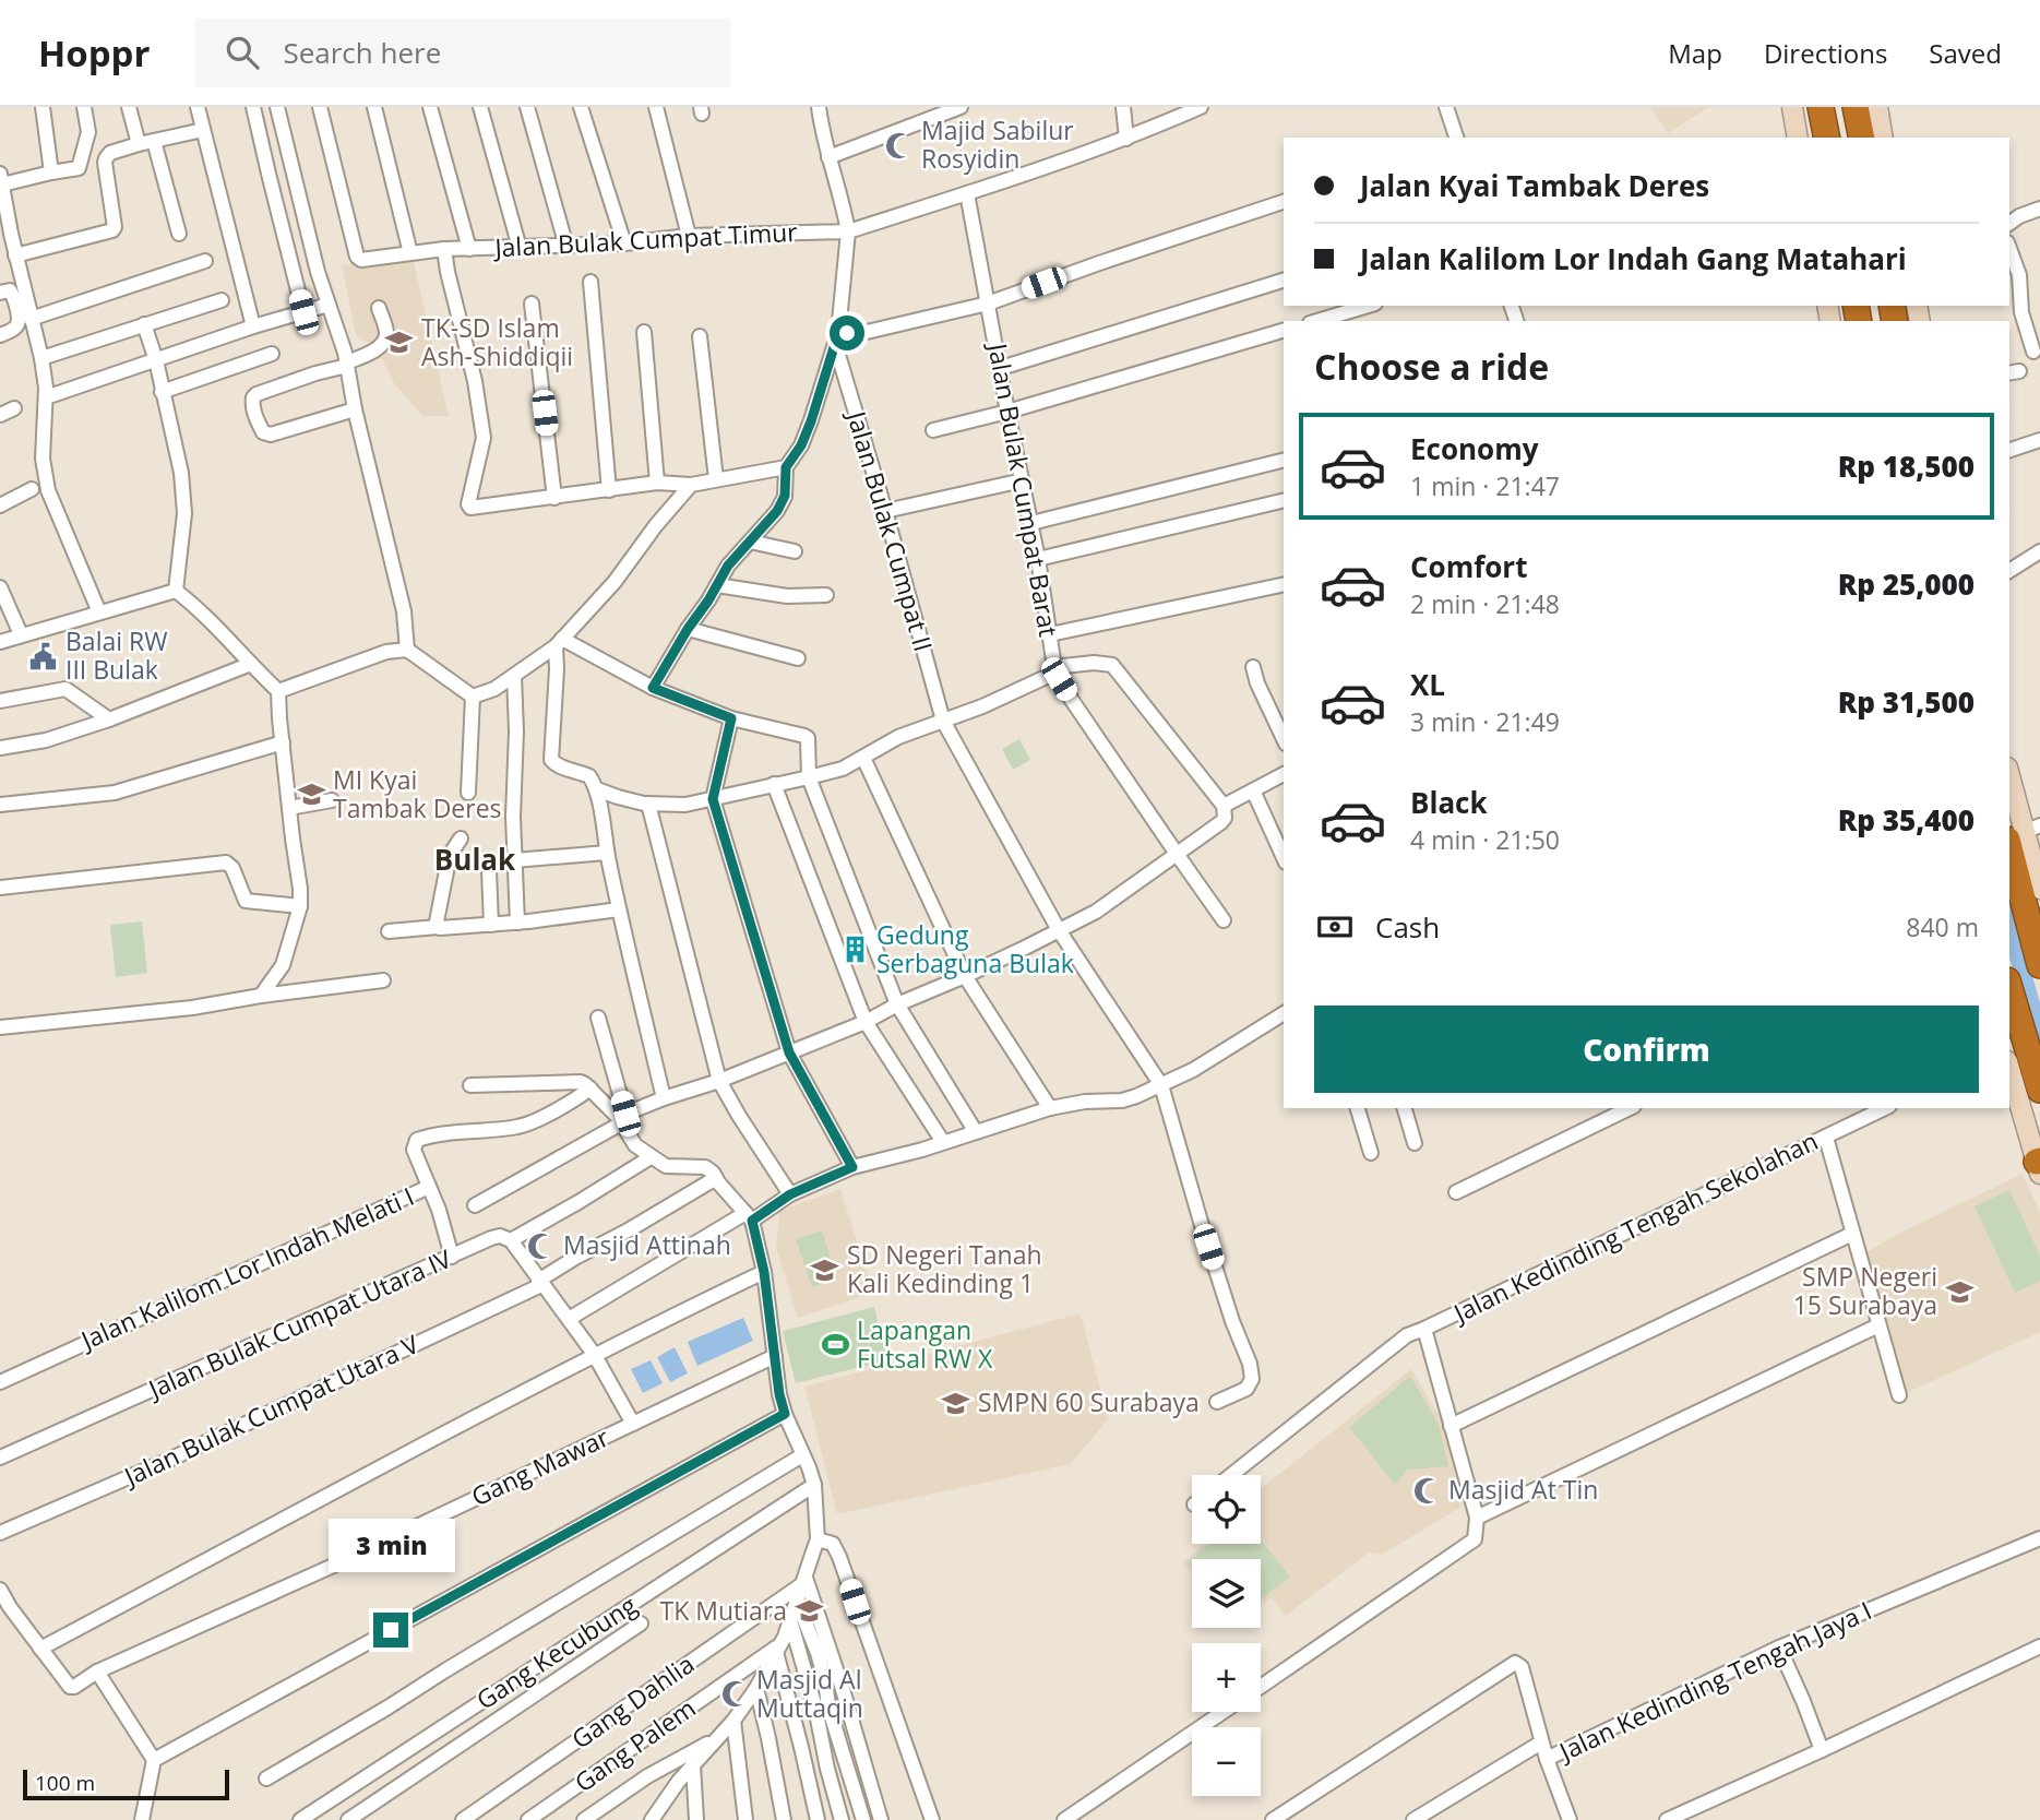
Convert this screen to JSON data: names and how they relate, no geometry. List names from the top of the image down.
{
  "streets": {
    "street": [
      "Jalan Bulak Cumpat Timur",
      "Jalan Bulak Cumpat Barat",
      "Jalan Bulak Cumpat II",
      "Jalan Kedinding Tengah Sekolahan",
      "Jalan Kalilom Lor Indah Melati I",
      "Jalan Bulak Cumpat Utara IV",
      "Jalan Bulak Cumpat Utara V",
      "Gang Mawar",
      "Gang Kecubung",
      "Jalan Kedinding Tengah Jaya I",
      "Gang Dahlia",
      "Gang Palem"
    ]
  },
  "crossings": [
    ["Jalan Bulak Cumpat Timur", "Jalan Bulak Cumpat Barat"],
    ["Jalan Kalilom Lor Indah Melati I", "Jalan Bulak Cumpat Utara IV"]
  ],
  "districts": ["Bulak"],
  "places": {
    "mosque": [
      "Majid Sabilur Rosyidin",
      "Masjid Attinah",
      "Masjid At Tin",
      "Masjid Al Muttaqin"
    ],
    "school or university": [
      "TK-SD Islam Ash-Shiddiqii",
      "MI Kyai Tambak Deres",
      "SD Negeri Tanah Kali Kedinding 1",
      "SMP Negeri 15 Surabaya",
      "SMPN 60 Surabaya",
      "TK Mutiara"
    ],
    "public building": ["Balai RW III Bulak"],
    "building": ["Gedung Serbaguna Bulak"],
    "sports": ["Lapangan Futsal RW X"]
  },
  "scale_bar": "100 m",
  "page": {
    "header": "Hoppr",
    "search": "Search here",
    "nav": ["Map", "Directions", "Saved"],
    "banner": ["Jalan Kyai Tambak Deres", "Jalan Kalilom Lor Indah Gang Matahari"],
    "heading": "Choose a ride",
    "list": [
      {
        "name": "Economy",
        "note": "1 min · 21:47",
        "value": "Rp 18,500"
      },
      {
        "name": "Comfort",
        "note": "2 min · 21:48",
        "value": "Rp 25,000"
      },
      {
        "name": "XL",
        "note": "3 min · 21:49",
        "value": "Rp 31,500"
      },
      {
        "name": "Black",
        "note": "4 min · 21:50",
        "value": "Rp 35,400"
      }
    ],
    "pay": ["Cash", "840 m"],
    "buttons": "Confirm",
    "map_buttons": ["+", "−"],
    "bubble": "3 min",
    "scale": "100 m"
  }
}
